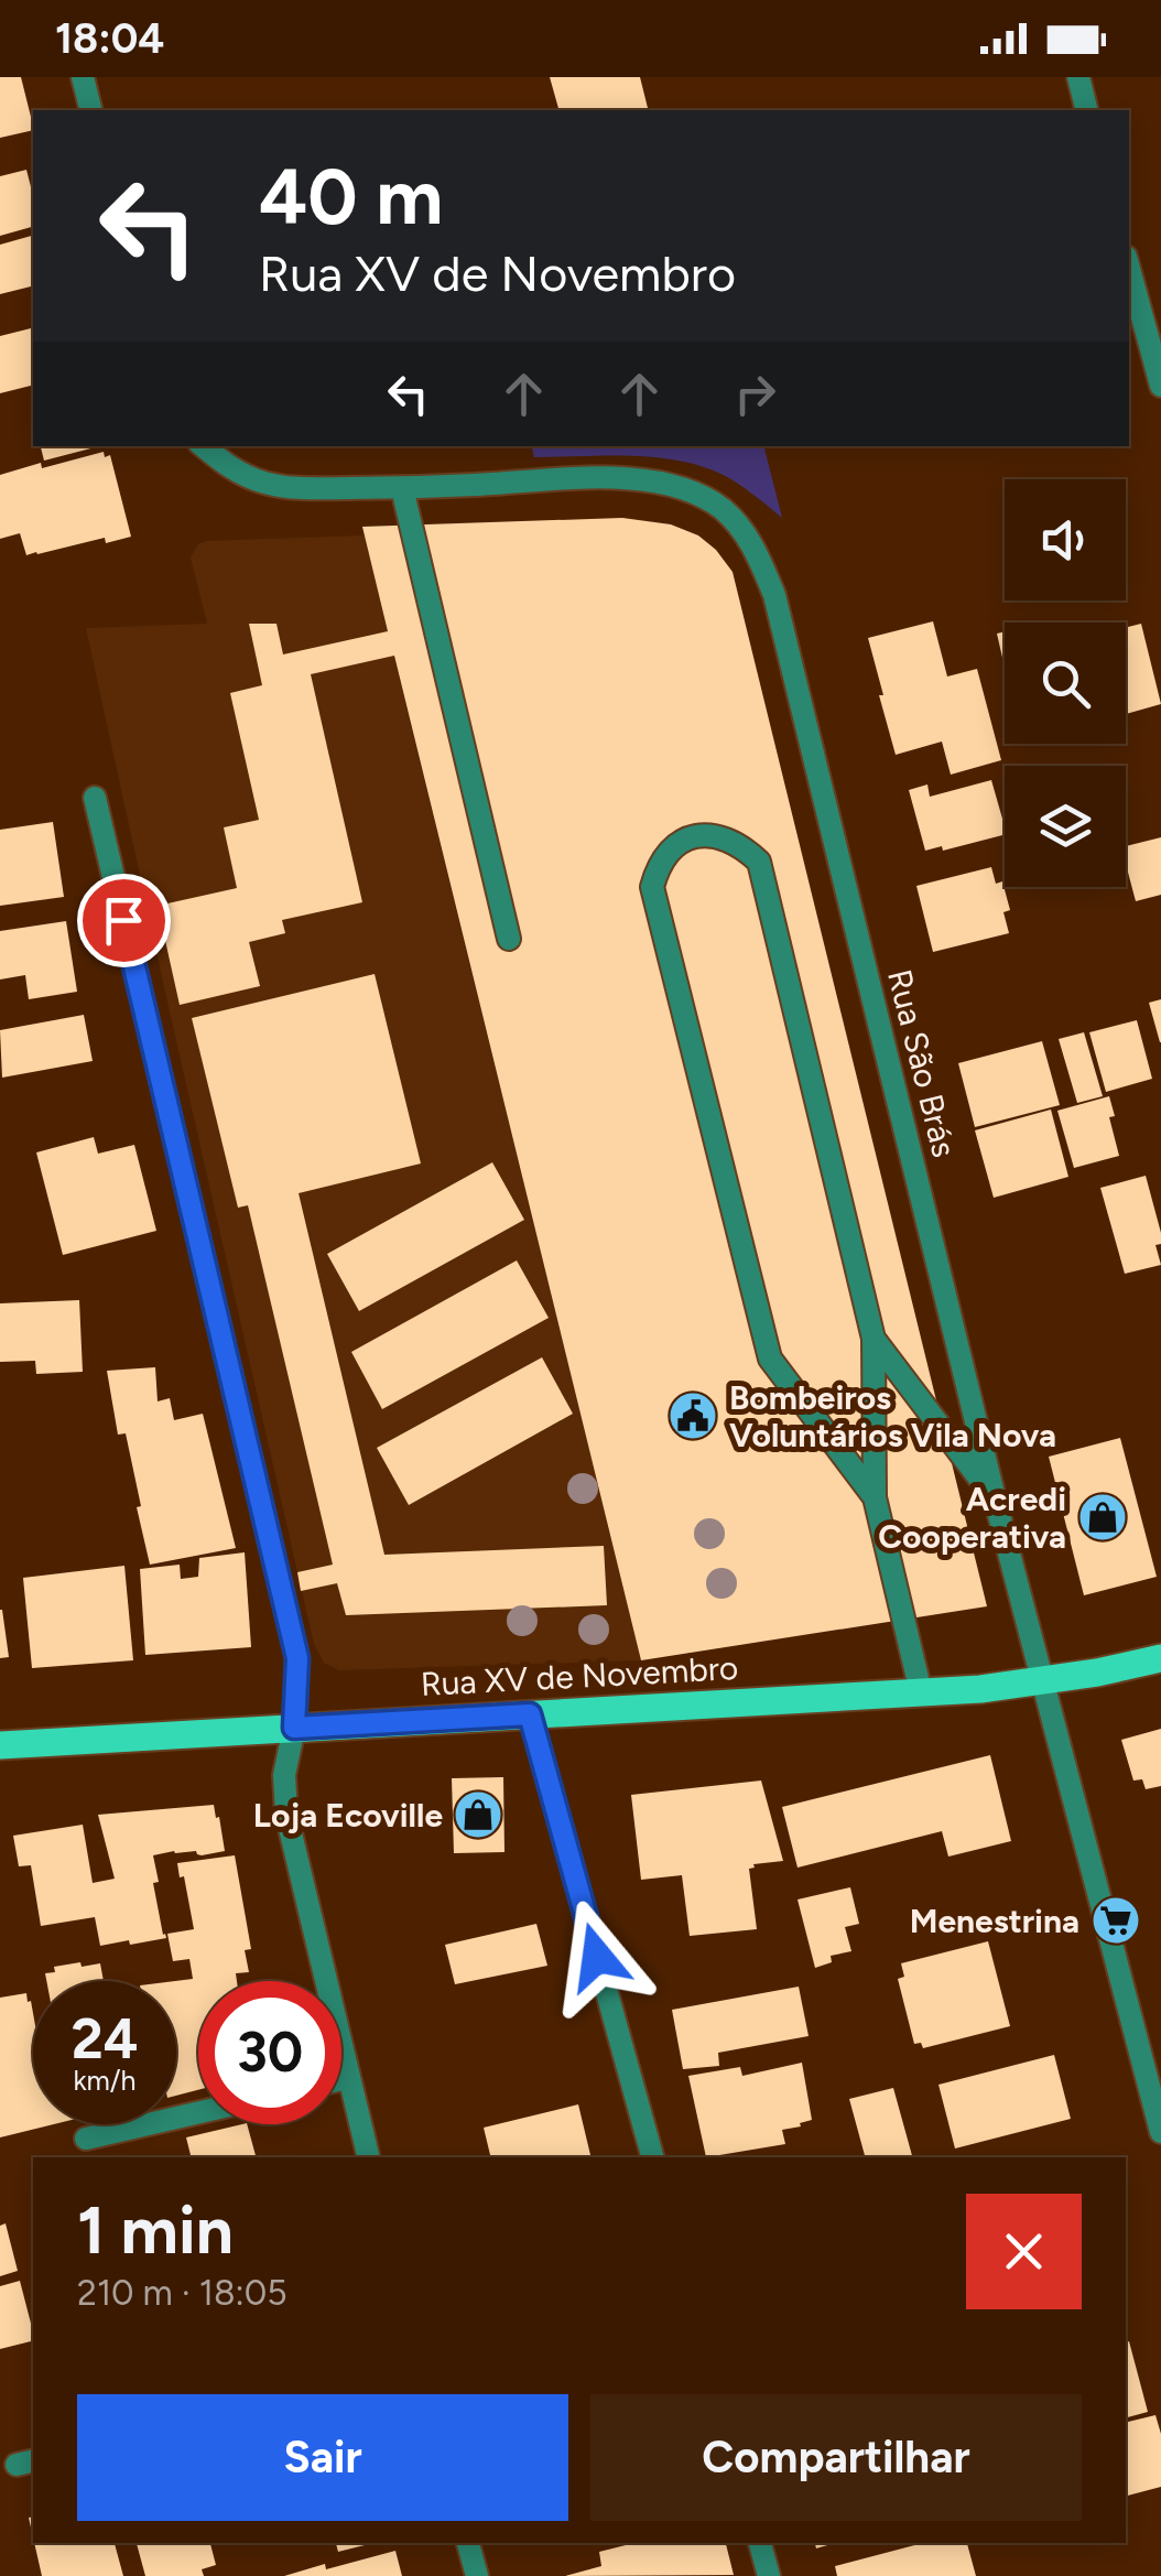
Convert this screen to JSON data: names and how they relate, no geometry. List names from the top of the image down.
{
  "streets": {
    "main road": ["Rua XV de Novembro"],
    "street": ["Rua São Brás"]
  },
  "crossings": [
    ["Rua São Brás", "Rua XV de Novembro"]
  ],
  "places": {
    "public building": ["Bombeiros Voluntários Vila Nova"],
    "shop": ["Acredi Cooperativa", "Loja Ecoville"],
    "supermarket": ["Menestrina"]
  },
  "page": {
    "status": "18:04",
    "turn": ["40 m", "Rua XV de Novembro"],
    "speed": "24 km/h",
    "limit": "30",
    "heading": ["1 min", "210 m · 18:05"],
    "buttons": ["Sair", "Compartilhar"]
  }
}
